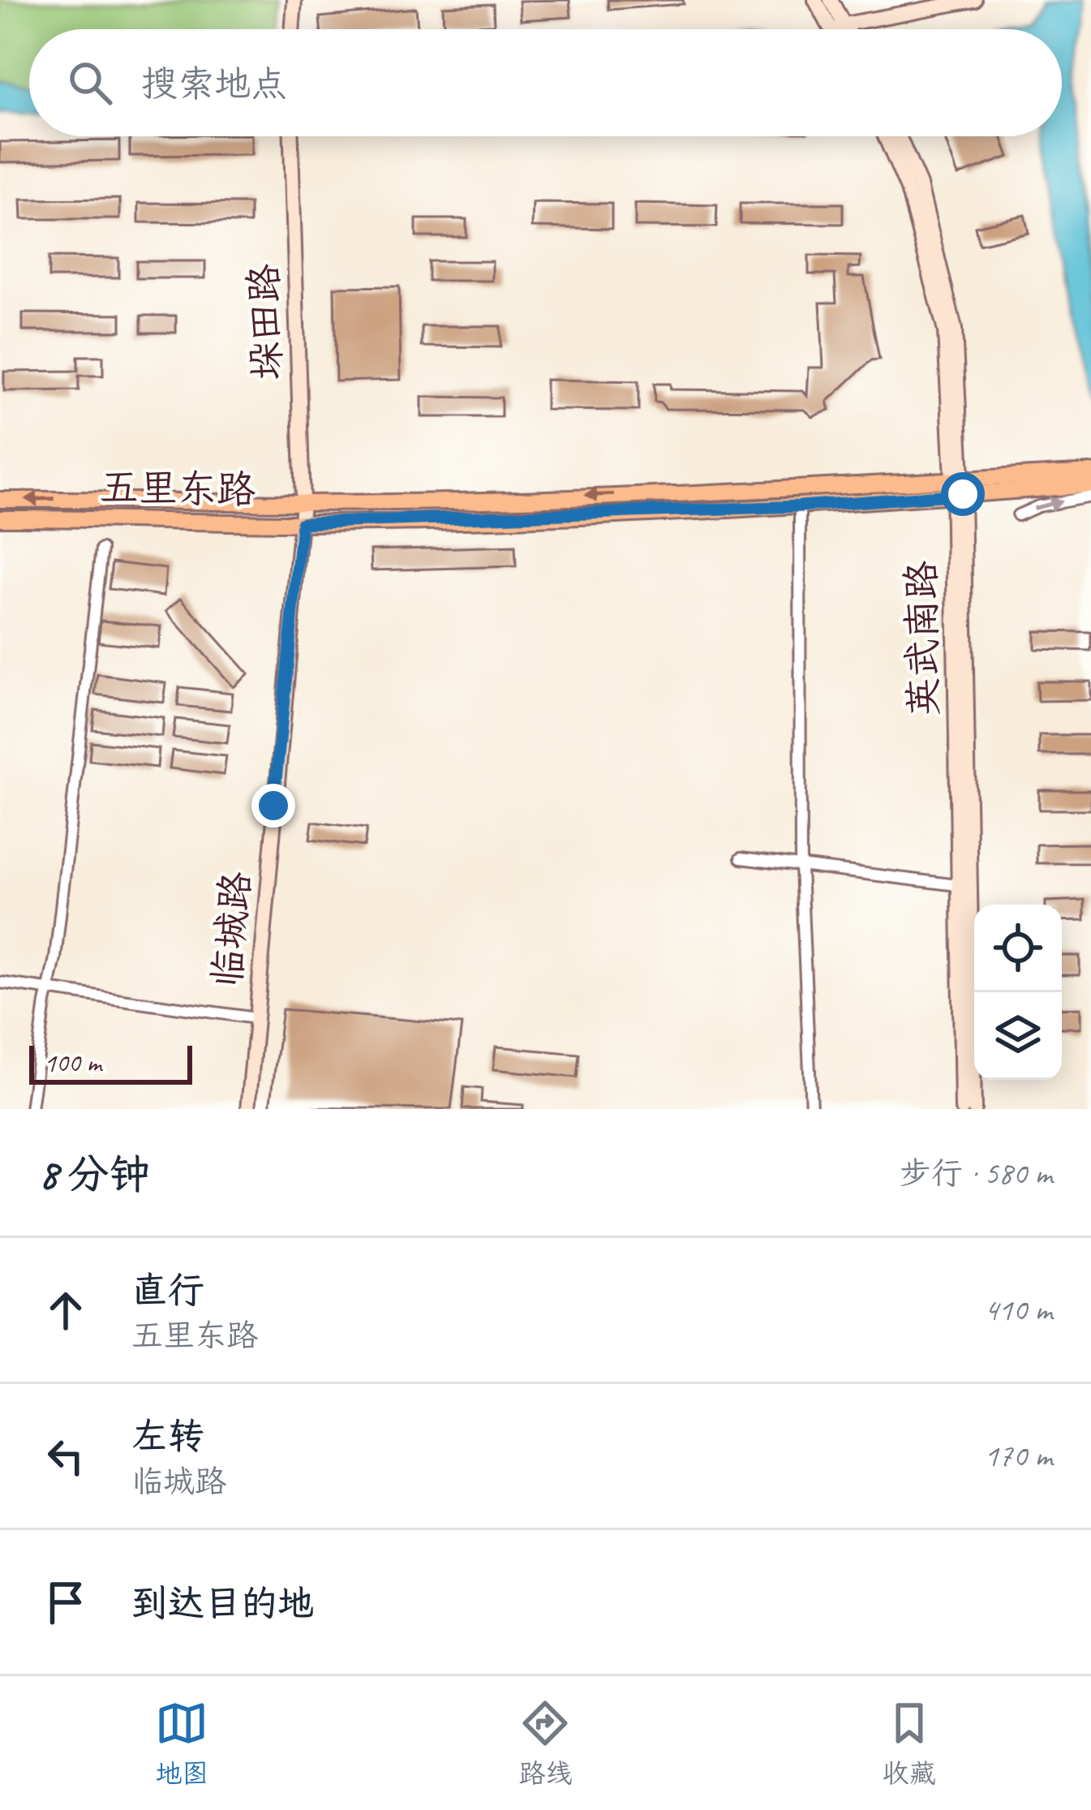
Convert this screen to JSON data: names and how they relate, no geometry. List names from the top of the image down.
{
  "streets": {
    "main road": [
      "垛田路",
      "五里东路",
      "英武南路",
      "临城路"
    ]
  },
  "crossings": [
    ["垛田路", "五里东路"],
    ["垛田路", "临城路"],
    ["五里东路", "英武南路"],
    ["五里东路", "临城路"]
  ],
  "scale_bar": "100 m",
  "page": {
    "search": "搜索地点",
    "scale": "100 m",
    "heading": ["8 分钟", "步行 · 580 m"],
    "list": [
      ["直行", "五里东路", "410 m"],
      ["左转", "临城路", "170 m"],
      "到达目的地"
    ],
    "nav": ["地图", "路线", "收藏"]
  }
}
